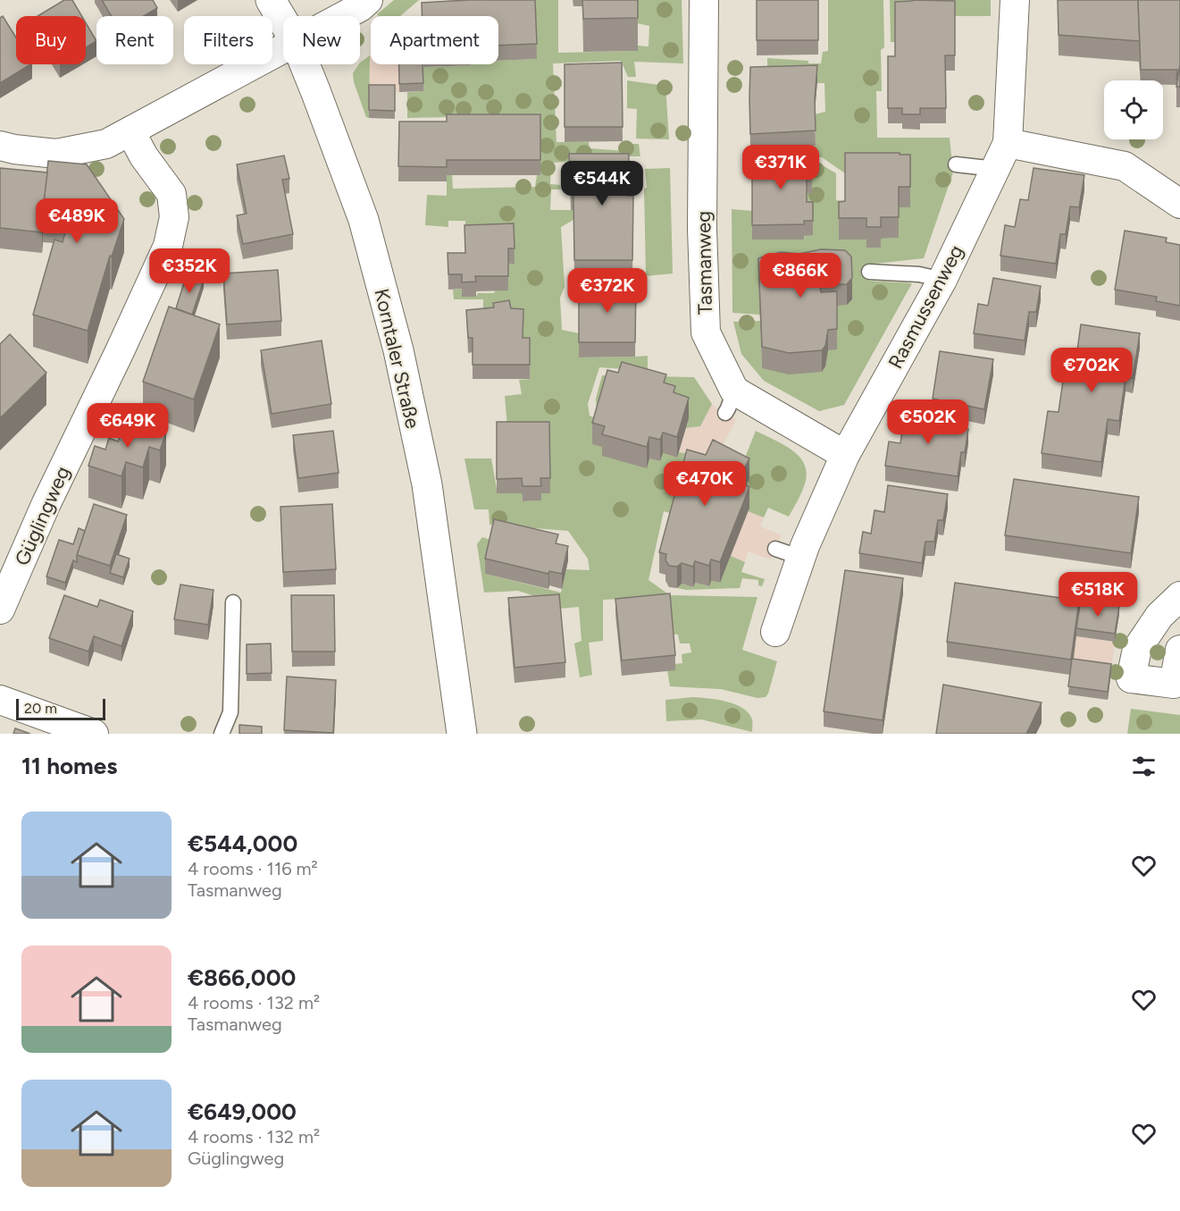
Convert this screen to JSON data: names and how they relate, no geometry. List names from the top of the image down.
{
  "streets": {
    "street": [
      "Tasmanweg",
      "Rasmussenweg",
      "Korntaler Straße",
      "Güglingweg"
    ]
  },
  "crossings": [
    ["Tasmanweg", "Rasmussenweg"]
  ],
  "scale_bar": "20 m",
  "page": {
    "chip": [
      "Buy",
      "Rent",
      "Filters",
      "New",
      "Apartment"
    ],
    "price": [
      "€371K",
      "€544K",
      "€489K",
      "€352K",
      "€866K",
      "€372K",
      "€702K",
      "€502K",
      "€649K",
      "€470K",
      "€518K"
    ],
    "scale": "20 m",
    "heading": "11 homes",
    "list": [
      {
        "name": "€544,000",
        "note": "4 rooms · 116 m² · Tasmanweg"
      },
      {
        "name": "€866,000",
        "note": "4 rooms · 132 m² · Tasmanweg"
      },
      {
        "name": "€649,000",
        "note": "4 rooms · 132 m² · Güglingweg"
      }
    ]
  }
}
